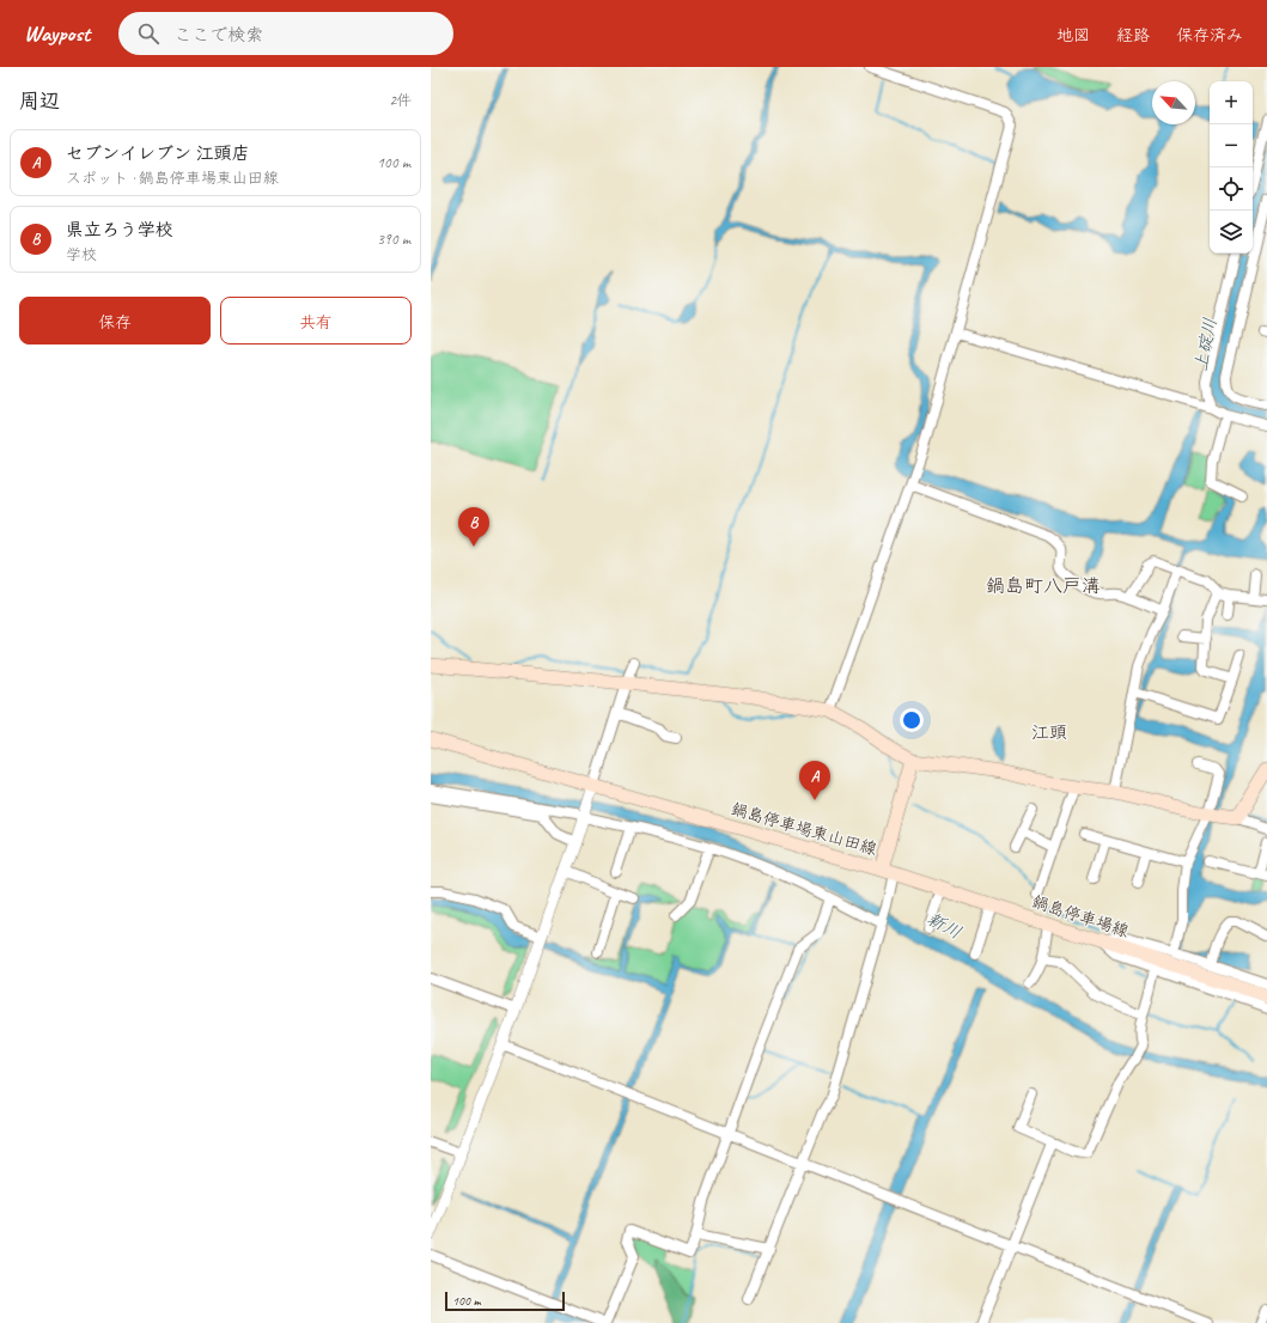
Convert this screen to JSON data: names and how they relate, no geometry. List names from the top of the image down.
{
  "streets": {
    "main road": ["鍋島停車場東山田線", "鍋島停車場線"]
  },
  "crossings": [
    ["鍋島停車場東山田線", "鍋島停車場線"]
  ],
  "districts": ["鍋島町八戸溝", "江頭"],
  "water": ["上碇川", "新川"],
  "scale_bar": "100 m",
  "north": "top left",
  "page": {
    "header": "Waypost",
    "search": "ここで検索",
    "nav": ["地図", "経路", "保存済み"],
    "heading": ["周辺", "2件"],
    "map_buttons": ["+", "−"],
    "list": [
      {
        "mark": "A",
        "name": "セブンイレブン 江頭店",
        "note": "スポット · 鍋島停車場東山田線",
        "value": "100 m"
      },
      {
        "mark": "B",
        "name": "県立ろう学校",
        "note": "学校",
        "value": "390 m"
      }
    ],
    "buttons": ["保存", "共有"],
    "pins": ["B", "A"],
    "scale": "100 m"
  }
}
